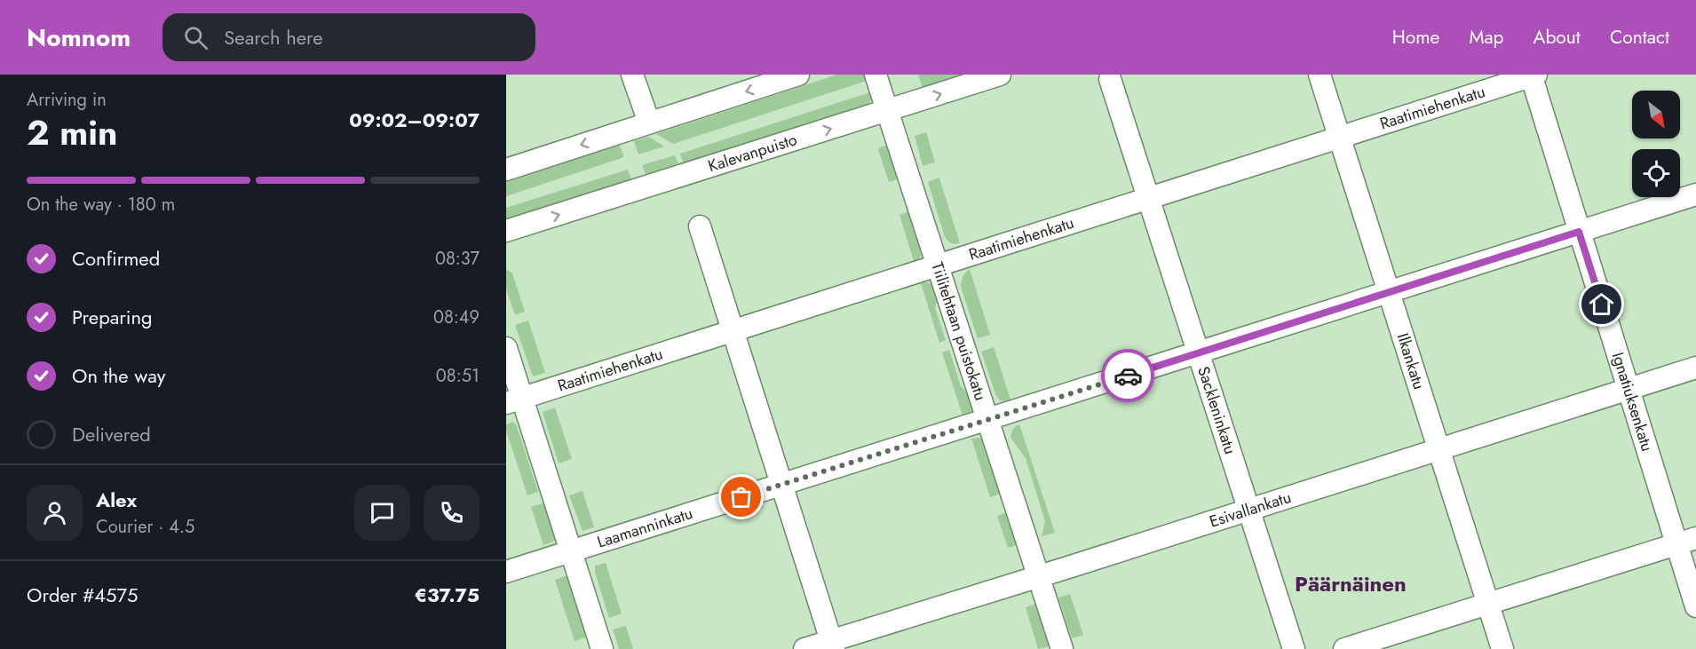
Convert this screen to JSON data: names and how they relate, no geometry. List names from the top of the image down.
{
  "streets": {
    "street": [
      "Raatimiehenkatu",
      "Kalevanpuisto",
      "Tiilitehtaan puistokatu",
      "Ilkankatu",
      "Ignatiuksenkatu",
      "Sackleninkatu",
      "Esivallankatu",
      "Laamanninkatu"
    ]
  },
  "crossings": [
    ["Raatimiehenkatu", "Tiilitehtaan puistokatu"],
    ["Raatimiehenkatu", "Ilkankatu"],
    ["Raatimiehenkatu", "Ignatiuksenkatu"],
    ["Raatimiehenkatu", "Sackleninkatu"],
    ["Kalevanpuisto", "Tiilitehtaan puistokatu"],
    ["Tiilitehtaan puistokatu", "Esivallankatu"],
    ["Tiilitehtaan puistokatu", "Laamanninkatu"],
    ["Ilkankatu", "Esivallankatu"],
    ["Ilkankatu", "Laamanninkatu"],
    ["Ignatiuksenkatu", "Esivallankatu"],
    ["Ignatiuksenkatu", "Laamanninkatu"],
    ["Sackleninkatu", "Esivallankatu"],
    ["Sackleninkatu", "Laamanninkatu"]
  ],
  "districts": ["Päärnäinen"],
  "north": "bottom right",
  "page": {
    "header": "Nomnom",
    "search": "Search here",
    "nav": [
      "Home",
      "Map",
      "About",
      "Contact"
    ],
    "heading": ["2 min", "Arriving in", "09:02–09:07"],
    "panel": [
      "Alex",
      "Courier · 4.5",
      "Order #4575",
      "€37.75"
    ],
    "bar": "On the way · 180 m",
    "list": [
      ["Confirmed", "08:37"],
      ["Preparing", "08:49"],
      ["On the way", "08:51"],
      "Delivered"
    ]
  }
}
